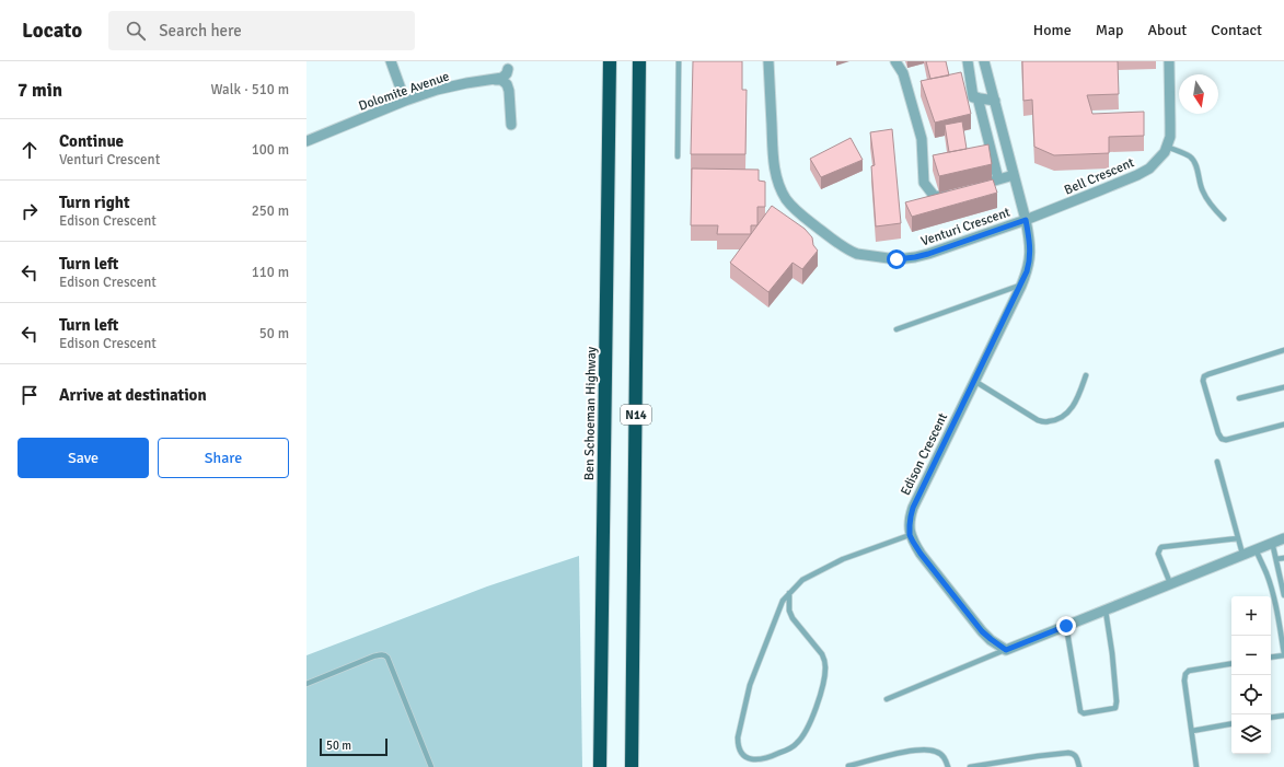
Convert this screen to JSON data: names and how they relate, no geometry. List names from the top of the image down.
{
  "streets": {
    "highway": ["Ben Schoeman Highway", "N14"],
    "street": [
      "Dolomite Avenue",
      "Bell Crescent",
      "Venturi Crescent",
      "Edison Crescent"
    ]
  },
  "crossings": [
    ["Bell Crescent", "Venturi Crescent"],
    ["Bell Crescent", "Edison Crescent"],
    ["Venturi Crescent", "Edison Crescent"]
  ],
  "scale_bar": "50 m",
  "north": "bottom",
  "page": {
    "header": "Locato",
    "search": "Search here",
    "nav": [
      "Home",
      "Map",
      "About",
      "Contact"
    ],
    "heading": ["7 min", "Walk · 510 m"],
    "list": [
      ["Continue", "Venturi Crescent", "100 m"],
      ["Turn right", "Edison Crescent", "250 m"],
      ["Turn left", "Edison Crescent", "110 m"],
      ["Turn left", "Edison Crescent", "50 m"],
      "Arrive at destination"
    ],
    "buttons": ["Save", "Share"],
    "map_buttons": ["+", "−"],
    "scale": "50 m"
  }
}
